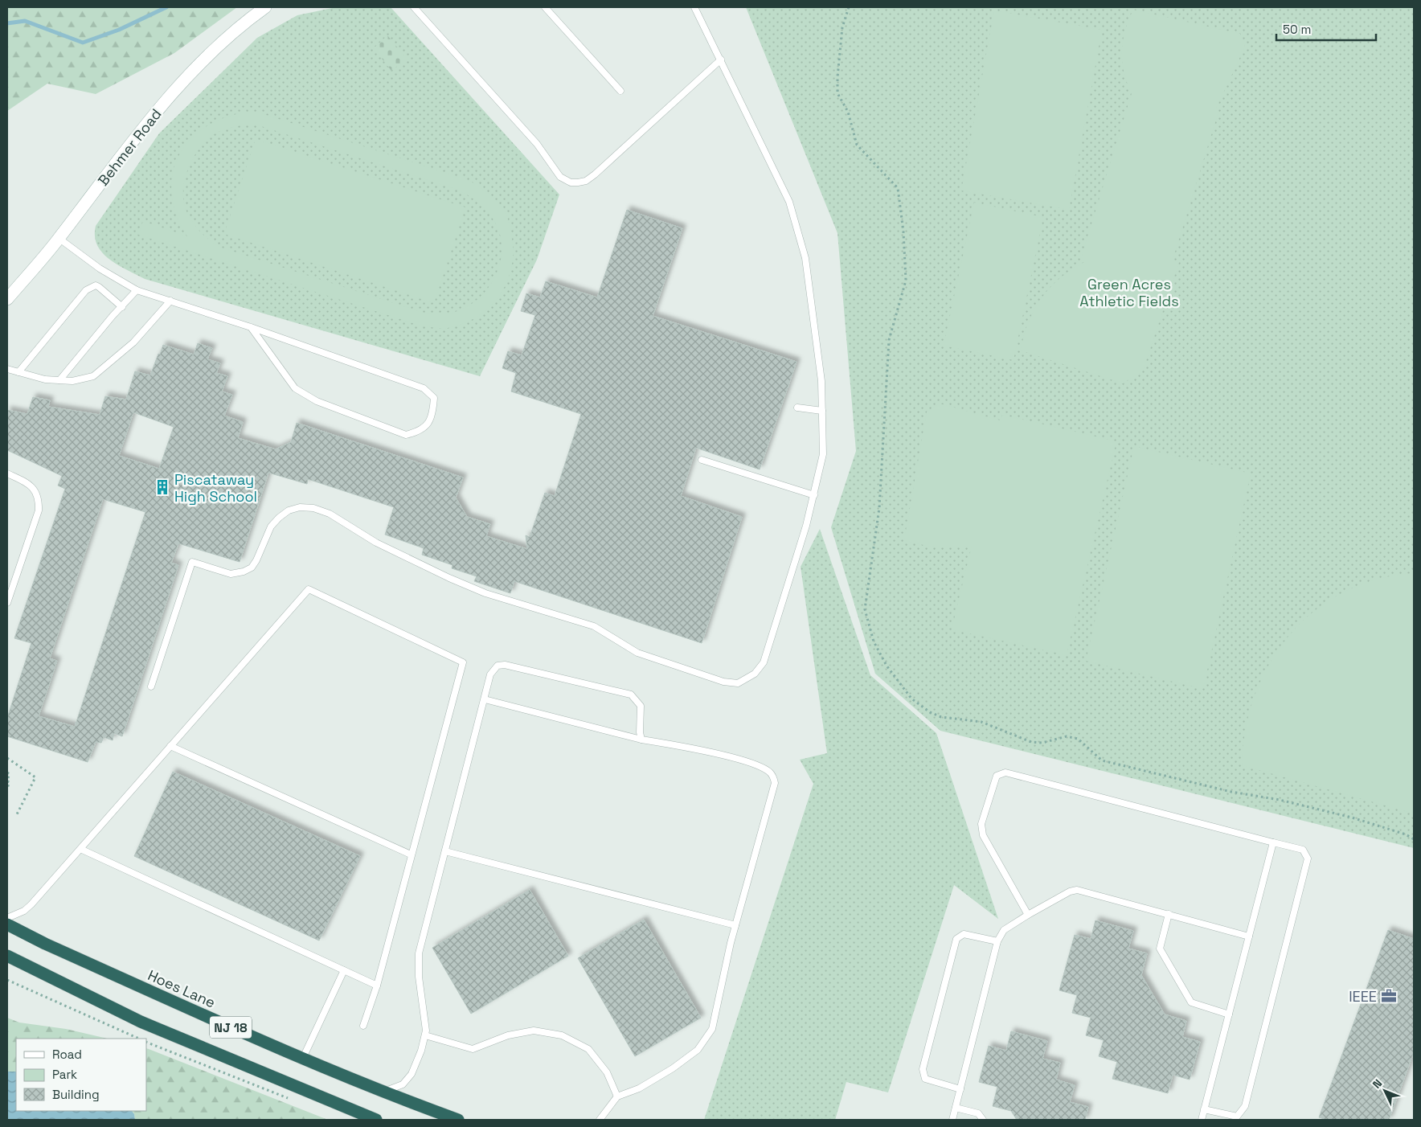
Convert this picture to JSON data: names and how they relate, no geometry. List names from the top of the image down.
{
  "streets": {
    "highway": ["Hoes Lane", "NJ 18"],
    "street": ["Behmer Road"]
  },
  "parks": ["Green Acres Athletic Fields"],
  "places": {
    "building": ["Piscataway High School"],
    "office": ["IEEE"]
  },
  "legend": ["Road", "Park", "Building"],
  "scale_bar": "50 m",
  "north": "top left"
}
